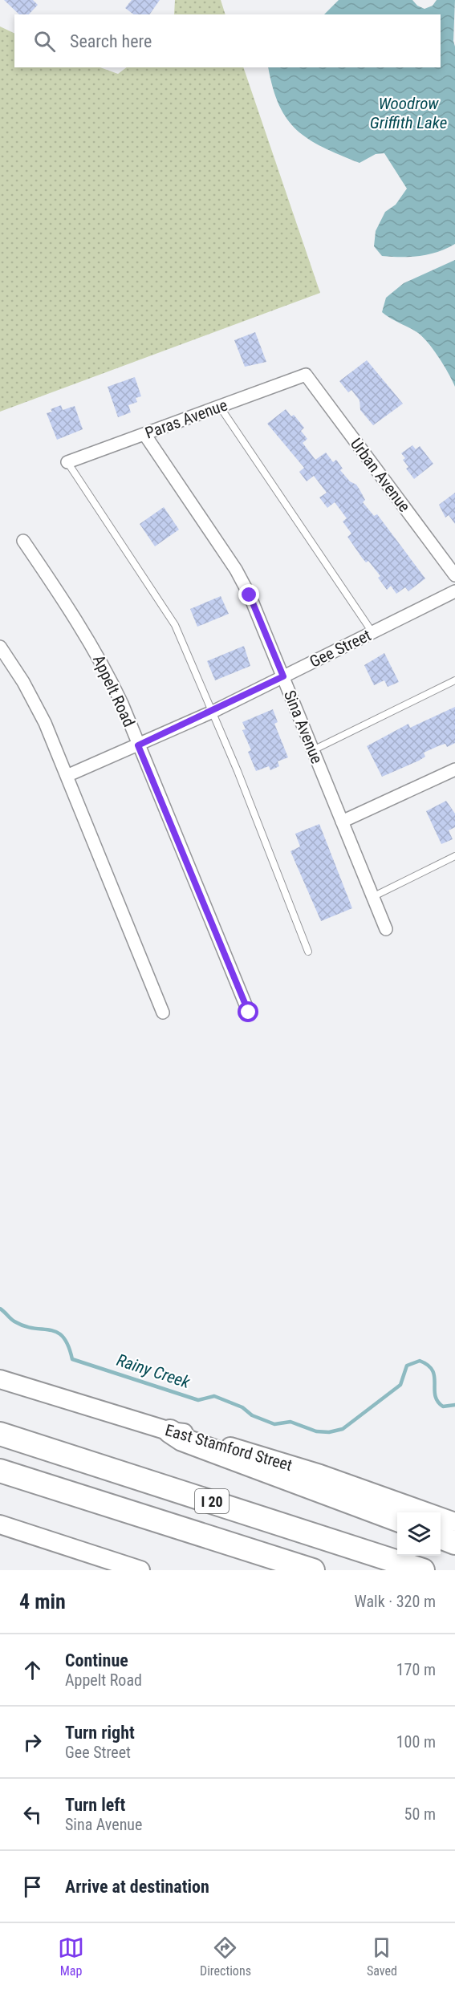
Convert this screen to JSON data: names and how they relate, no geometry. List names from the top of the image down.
{
  "streets": {
    "highway": ["I 20"],
    "main road": ["East Stamford Street"],
    "street": [
      "Paras Avenue",
      "Urban Avenue",
      "Gee Street",
      "Appelt Road",
      "Sina Avenue"
    ]
  },
  "crossings": [
    ["Paras Avenue", "Urban Avenue"],
    ["Paras Avenue", "Sina Avenue"],
    ["Gee Street", "Appelt Road"],
    ["Gee Street", "Sina Avenue"]
  ],
  "water": ["Woodrow Griffith Lake", "Rainy Creek"],
  "page": {
    "search": "Search here",
    "heading": ["4 min", "Walk · 320 m"],
    "list": [
      ["Continue", "Appelt Road", "170 m"],
      ["Turn right", "Gee Street", "100 m"],
      ["Turn left", "Sina Avenue", "50 m"],
      "Arrive at destination"
    ],
    "nav": ["Map", "Directions", "Saved"]
  }
}
